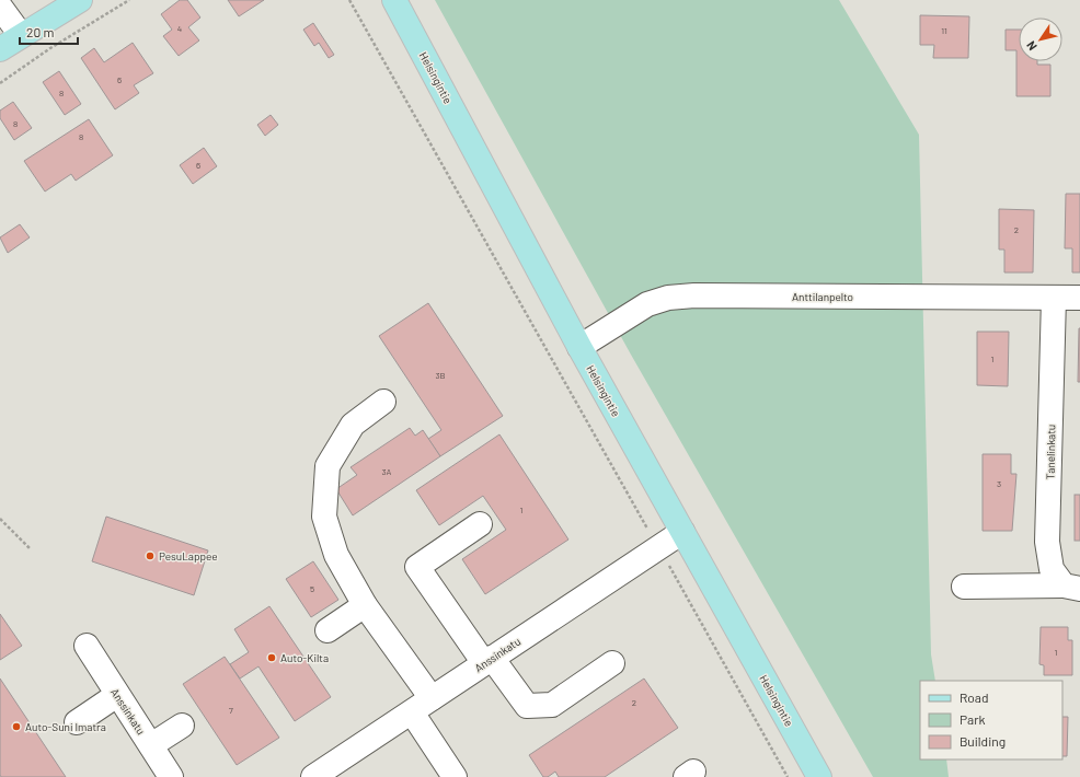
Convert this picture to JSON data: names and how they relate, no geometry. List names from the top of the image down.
{
  "streets": {
    "main road": ["Helsingintie"],
    "street": ["Anttilanpelto", "Tanelinkatu", "Anssinkatu"]
  },
  "crossings": [
    ["Helsingintie", "Anttilanpelto"],
    ["Helsingintie", "Anssinkatu"],
    ["Anttilanpelto", "Tanelinkatu"]
  ],
  "places": ["PesuLappee", "Auto-Kilta", "Auto-Suni Imatra"],
  "house_numbers": [
    "4",
    "11",
    "6",
    "8",
    "8",
    "8",
    "6",
    "2",
    "1",
    "3B",
    "3A",
    "3",
    "1",
    "5",
    "1",
    "2",
    "7"
  ],
  "legend": ["Road", "Park", "Building"],
  "scale_bar": "20 m",
  "north": "bottom left"
}
